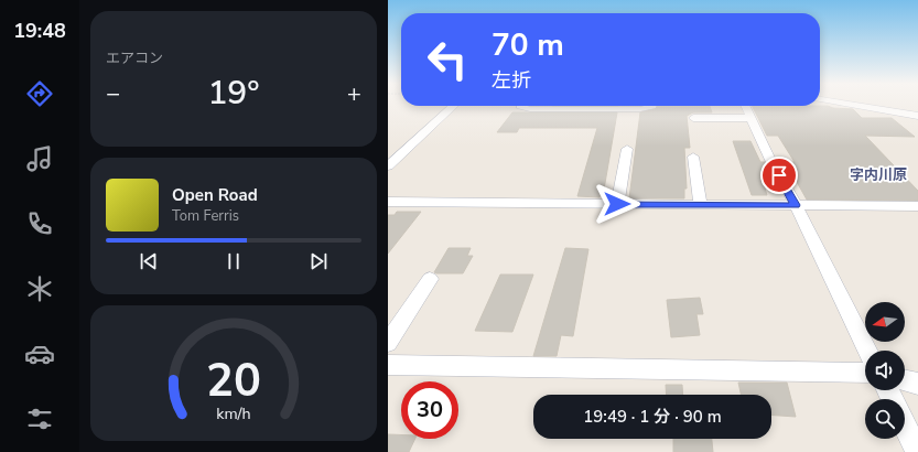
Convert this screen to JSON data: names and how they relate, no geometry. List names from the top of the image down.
{
  "districts": ["字内川原"],
  "north": "left",
  "page": {
    "tabs": "19:48",
    "tile": "エアコン",
    "turn": ["70 m", "左折"],
    "heat": ["−", "19°", "+"],
    "song": ["Open Road", "Tom Ferris"],
    "limit": "30",
    "trip": "19:49 · 1 分 · 90 m",
    "gauge": ["20", "km/h"]
  }
}
